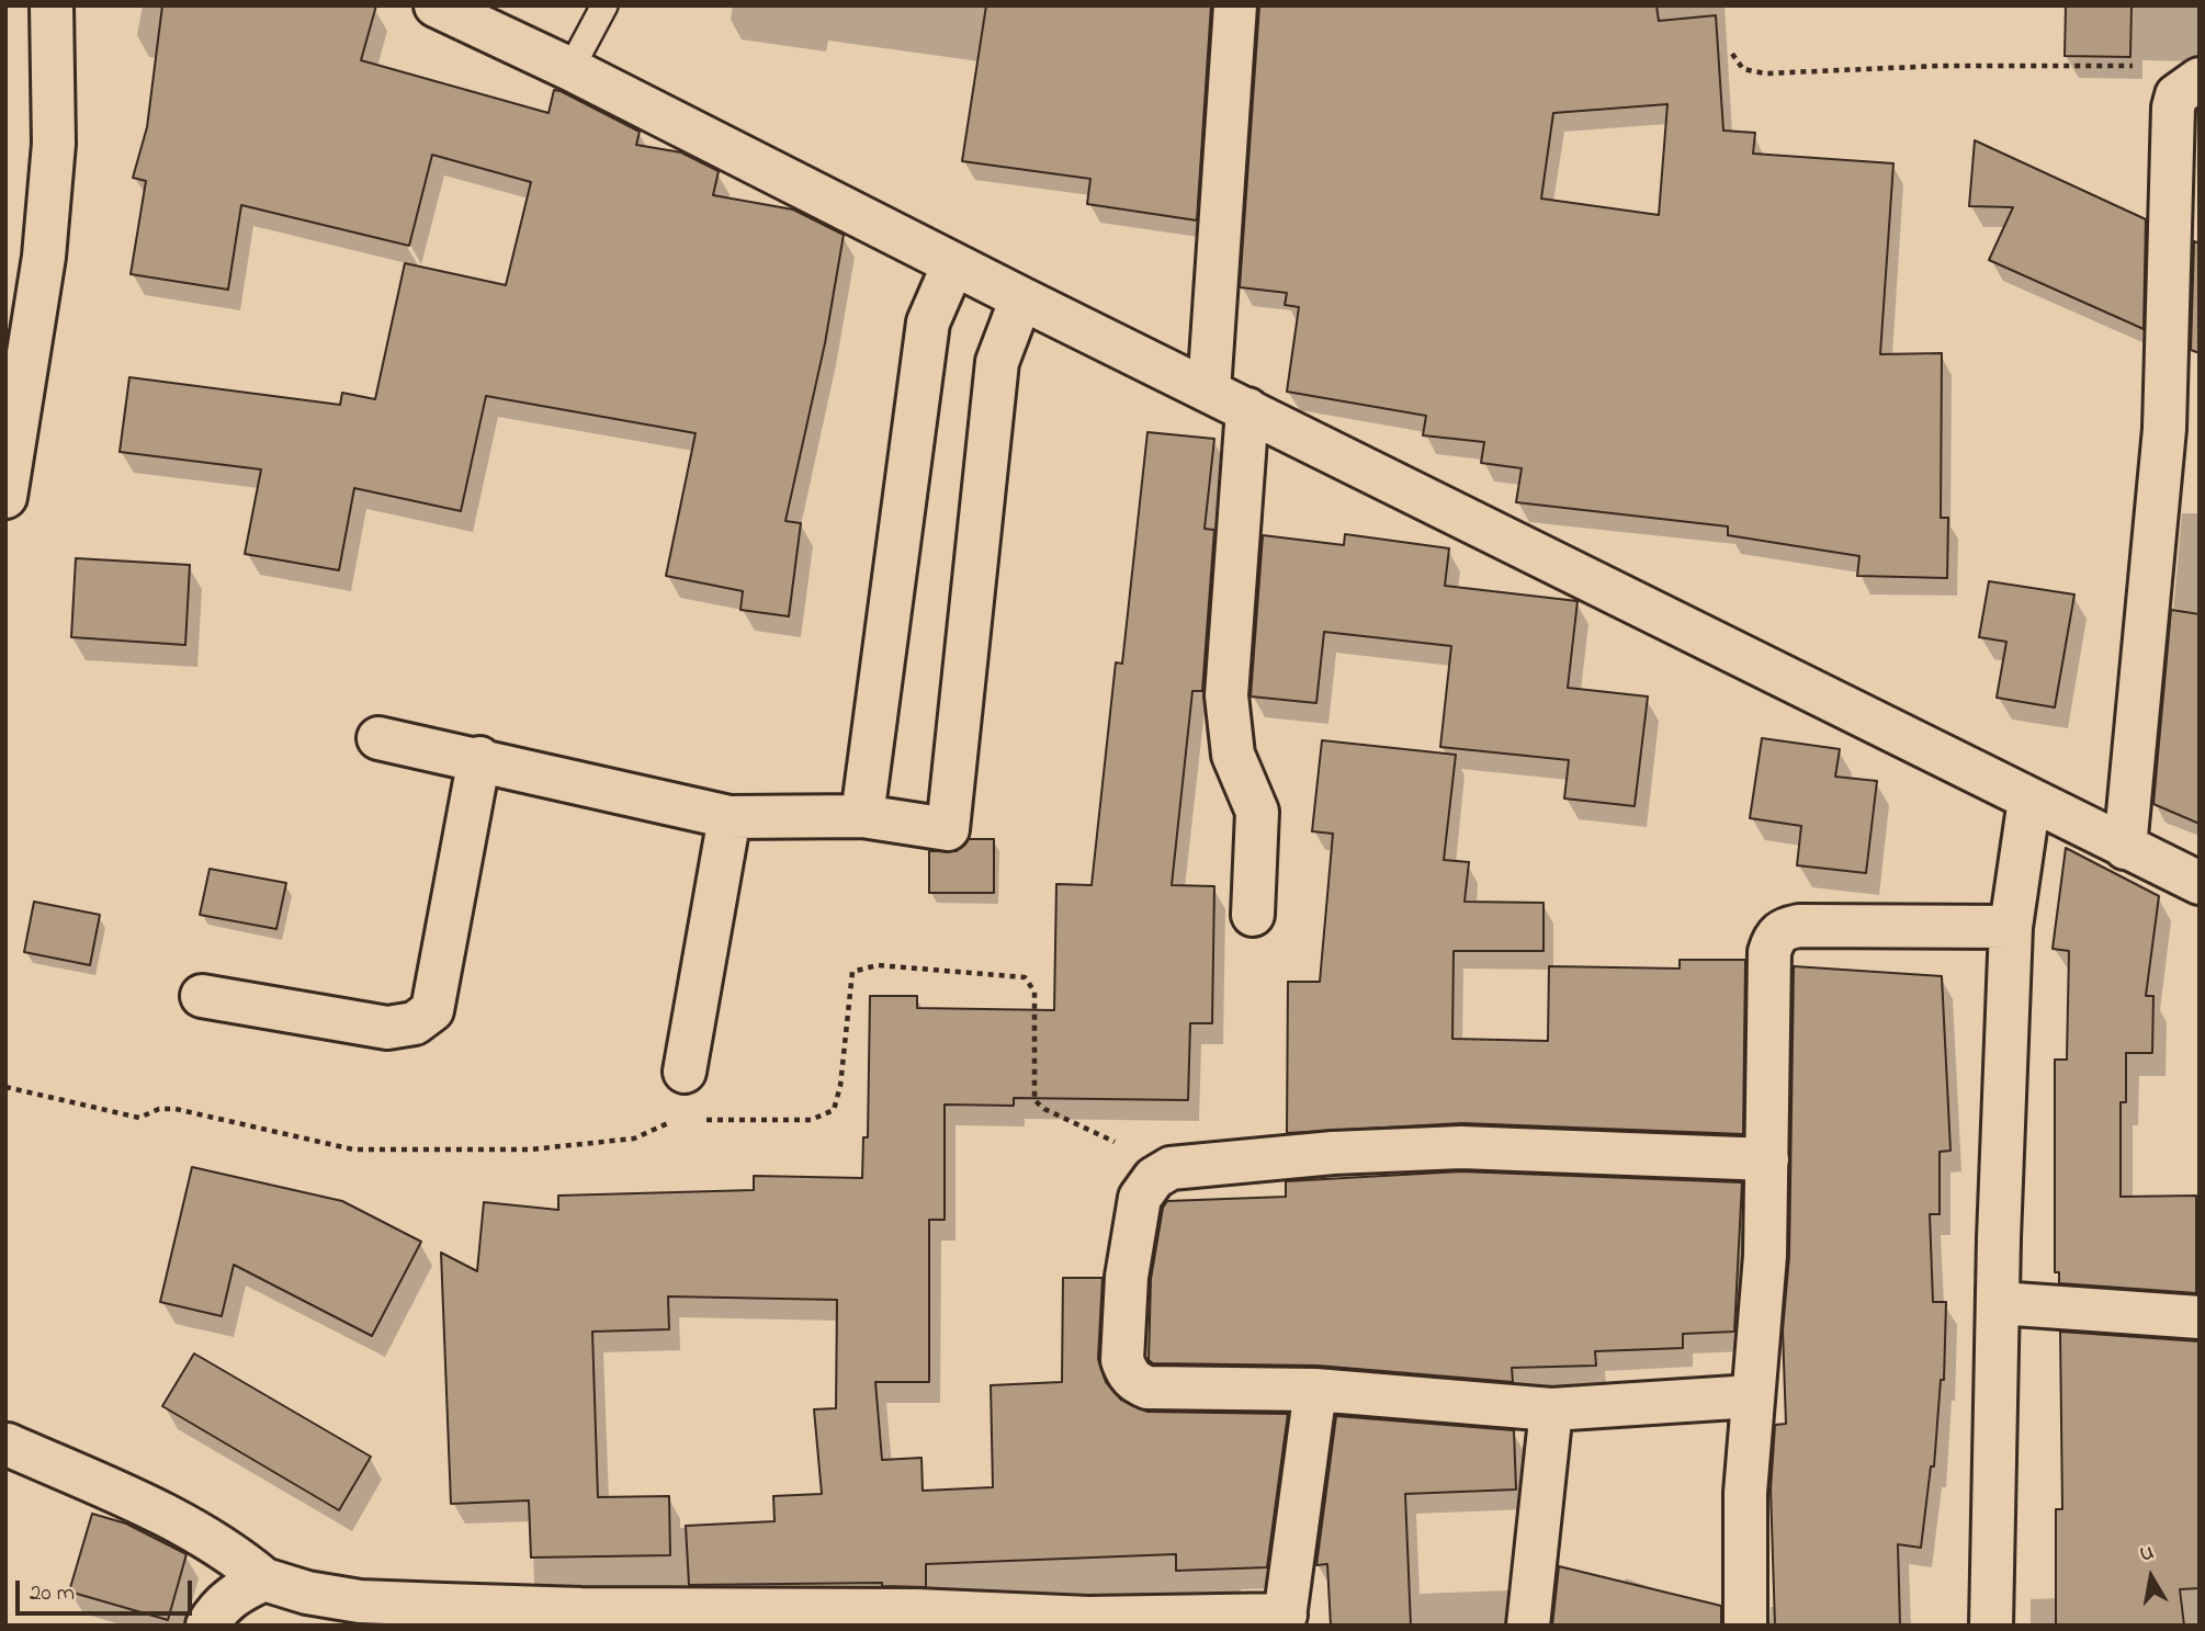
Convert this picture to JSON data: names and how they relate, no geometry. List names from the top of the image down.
{
  "scale_bar": "20 m",
  "north": "top"
}
